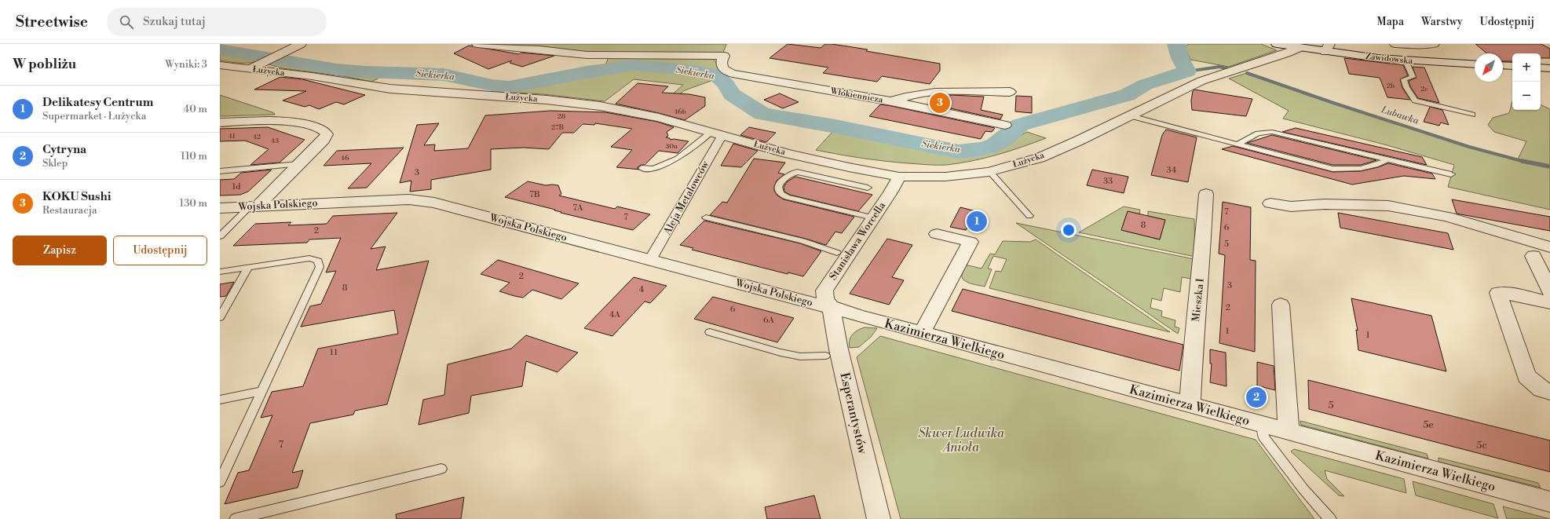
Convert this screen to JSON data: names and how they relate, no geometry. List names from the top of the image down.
{
  "streets": {
    "street": [
      "Zawidowska",
      "Łużycka",
      "Włókiennicza",
      "Aleja Metalowców",
      "Wojska Polskiego",
      "Stanisława Worcella",
      "Mieszka I",
      "Kazimierza Wielkiego",
      "Esperantystów"
    ]
  },
  "crossings": [
    ["Zawidowska", "Łużycka"],
    ["Łużycka", "Aleja Metalowców"],
    ["Łużycka", "Stanisława Worcella"],
    ["Aleja Metalowców", "Wojska Polskiego"],
    ["Wojska Polskiego", "Stanisława Worcella"],
    ["Wojska Polskiego", "Kazimierza Wielkiego"],
    ["Wojska Polskiego", "Esperantystów"],
    ["Stanisława Worcella", "Kazimierza Wielkiego"],
    ["Stanisława Worcella", "Esperantystów"],
    ["Mieszka I", "Kazimierza Wielkiego"],
    ["Kazimierza Wielkiego", "Esperantystów"]
  ],
  "water": ["Siekierka", "Lubawka"],
  "parks": ["Skwer Ludwika Anioła"],
  "house_numbers": [
    "2b",
    "2c",
    "46b",
    "28",
    "27B",
    "41",
    "42",
    "43",
    "30a",
    "46",
    "34",
    "3",
    "33",
    "1d",
    "7B",
    "7A",
    "7",
    "7",
    "8",
    "6",
    "2",
    "5",
    "2",
    "3",
    "8",
    "4",
    "2",
    "6",
    "4A",
    "6A",
    "1",
    "1",
    "11",
    "5",
    "5e",
    "7",
    "5c"
  ],
  "north": "bottom left",
  "page": {
    "header": "Streetwise",
    "search": "Szukaj tutaj",
    "nav": ["Mapa", "Warstwy", "Udostępnij"],
    "heading": ["W pobliżu", "Wyniki: 3"],
    "map_buttons": ["+", "−"],
    "list": [
      {
        "mark": "1",
        "name": "Delikatesy Centrum",
        "note": "Supermarket · Łużycka",
        "value": "40 m"
      },
      {
        "mark": "2",
        "name": "Cytryna",
        "note": "Sklep",
        "value": "110 m"
      },
      {
        "mark": "3",
        "name": "KOKU Sushi",
        "note": "Restauracja",
        "value": "130 m"
      }
    ],
    "pins": ["3", "1", "2"],
    "buttons": ["Zapisz", "Udostępnij"]
  }
}
